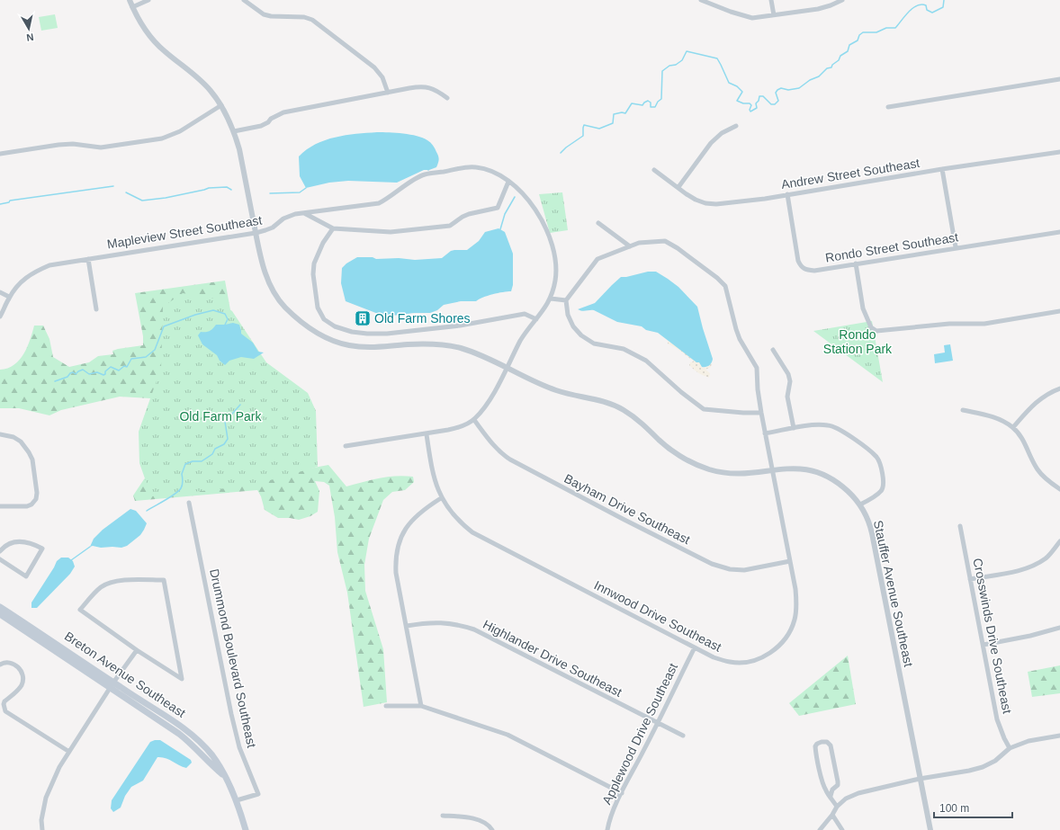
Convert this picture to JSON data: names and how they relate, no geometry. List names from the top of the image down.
{
  "streets": {
    "main road": ["Breton Avenue Southeast"],
    "street": [
      "Andrew Street Southeast",
      "Mapleview Street Southeast",
      "Rondo Street Southeast",
      "Bayham Drive Southeast",
      "Stauffer Avenue Southeast",
      "Innwood Drive Southeast",
      "Crosswinds Drive Southeast",
      "Drummond Boulevard Southeast",
      "Highlander Drive Southeast",
      "Applewood Drive Southeast"
    ]
  },
  "crossings": [
    ["Andrew Street Southeast", "Rondo Street Southeast"],
    ["Mapleview Street Southeast", "Bayham Drive Southeast"],
    ["Mapleview Street Southeast", "Stauffer Avenue Southeast"],
    ["Bayham Drive Southeast", "Innwood Drive Southeast"],
    ["Stauffer Avenue Southeast", "Innwood Drive Southeast"],
    ["Innwood Drive Southeast", "Applewood Drive Southeast"],
    ["Drummond Boulevard Southeast", "Breton Avenue Southeast"],
    ["Highlander Drive Southeast", "Applewood Drive Southeast"]
  ],
  "parks": ["Rondo Station Park", "Old Farm Park"],
  "places": {
    "building": ["Old Farm Shores"]
  },
  "scale_bar": "100 m",
  "north": "bottom"
}
